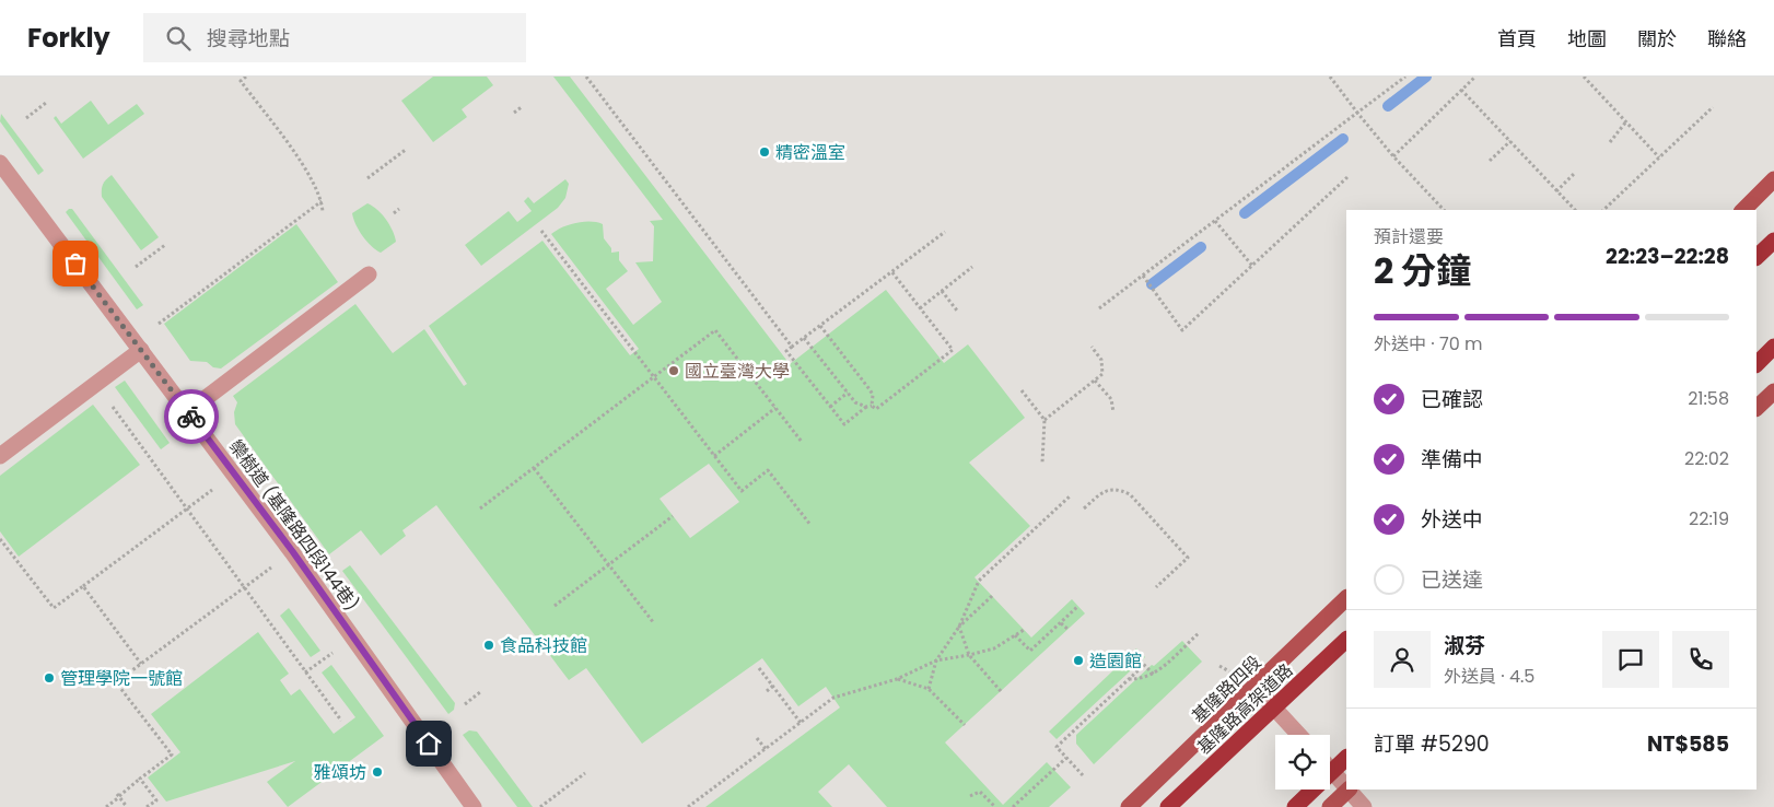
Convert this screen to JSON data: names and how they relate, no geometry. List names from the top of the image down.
{
  "streets": {
    "highway": ["基隆路高架道路"],
    "main road": ["基隆路四段"],
    "lane": ["欒樹道 (基隆路四段144巷)"]
  },
  "places": [
    "精密溫室",
    "國立臺灣大學",
    "食品科技館",
    "造園館",
    "管理學院一號館",
    "雅頌坊"
  ],
  "page": {
    "header": "Forkly",
    "search": "搜尋地點",
    "nav": [
      "首頁",
      "地圖",
      "關於",
      "聯絡"
    ],
    "heading": ["2 分鐘", "預計還要", "22:23–22:28"],
    "panel": [
      "淑芬",
      "外送員 · 4.5",
      "訂單 #5290",
      "NT$585"
    ],
    "bar": "外送中 · 70 m",
    "list": [
      ["已確認", "21:58"],
      ["準備中", "22:02"],
      ["外送中", "22:19"],
      "已送達"
    ]
  }
}
